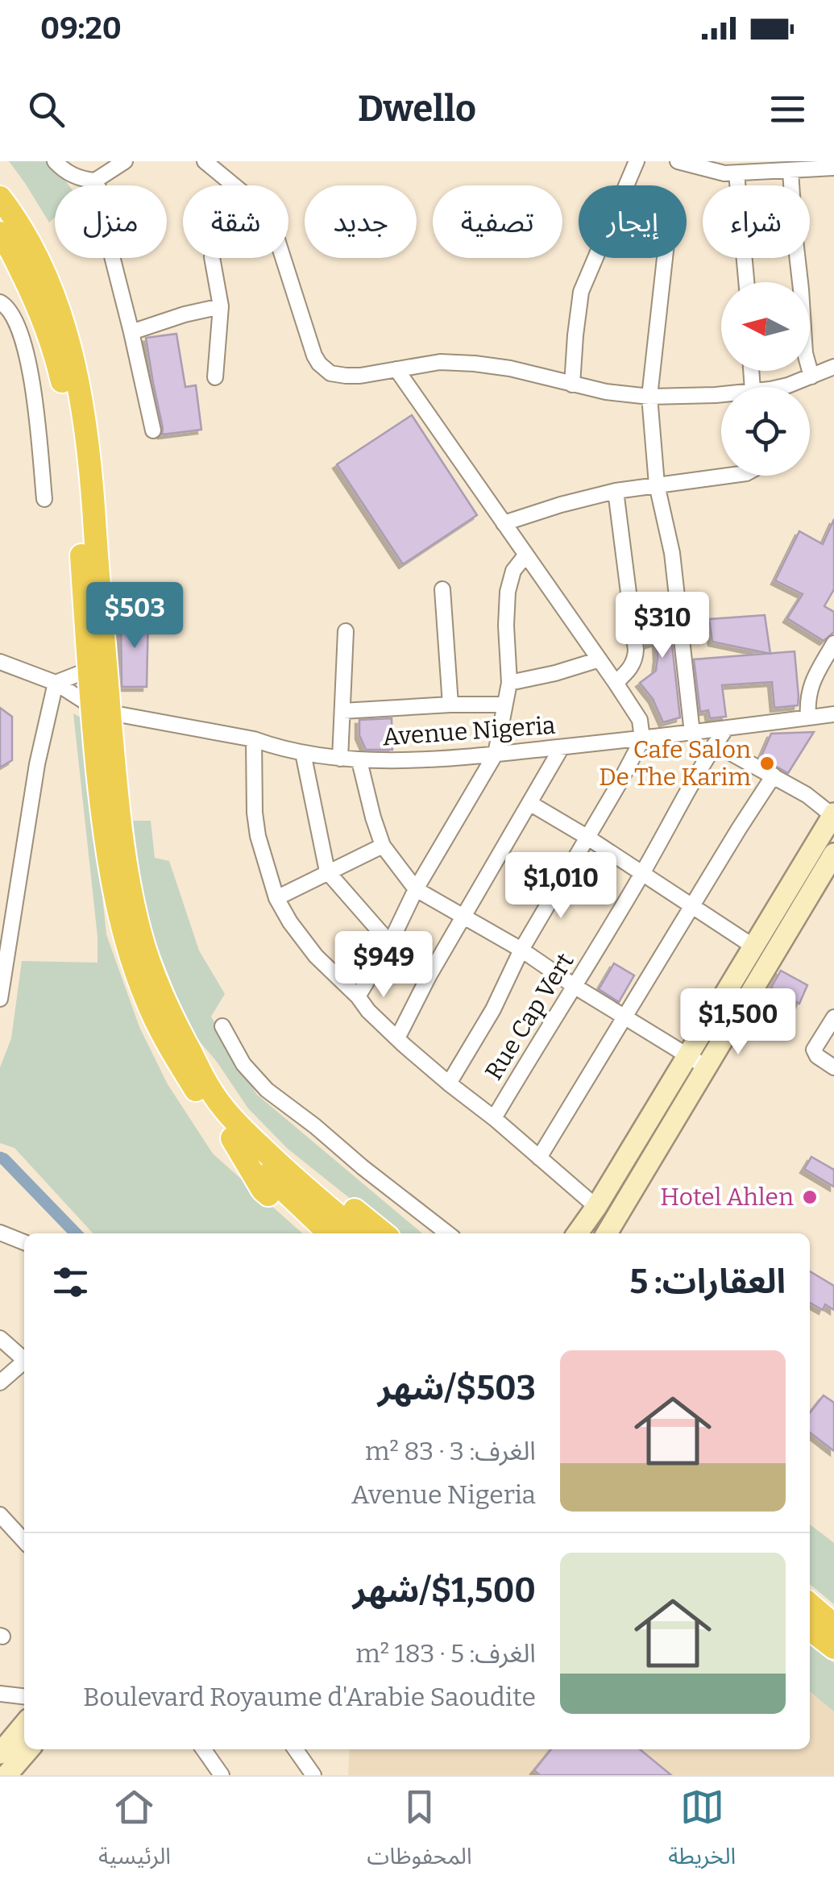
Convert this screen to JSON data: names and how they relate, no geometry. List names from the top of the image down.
{
  "streets": {
    "street": ["Avenue Nigeria", "Rue Cap Vert"]
  },
  "crossings": [
    ["Avenue Nigeria", "Rue Cap Vert"]
  ],
  "places": ["Cafe Salon De The Karim", "Hotel Ahlen"],
  "north": "left",
  "page": {
    "status": "09:20",
    "header": "Dwello",
    "chip": [
      "شراء",
      "إيجار",
      "تصفية",
      "جديد",
      "شقة",
      "منزل"
    ],
    "price": [
      "$503",
      "$310",
      "$1,010",
      "$949",
      "$1,500"
    ],
    "heading": "العقارات: 5",
    "list": [
      {
        "name": "$503/شهر",
        "note": "الغرف: 3 · 83 m² · Avenue Nigeria"
      },
      {
        "name": "$1,500/شهر",
        "note": "الغرف: 5 · 183 m² · Boulevard Royaume d'Arabie Saoudite"
      }
    ],
    "tabs": ["الخريطة", "المحفوظات", "الرئيسية"]
  }
}
